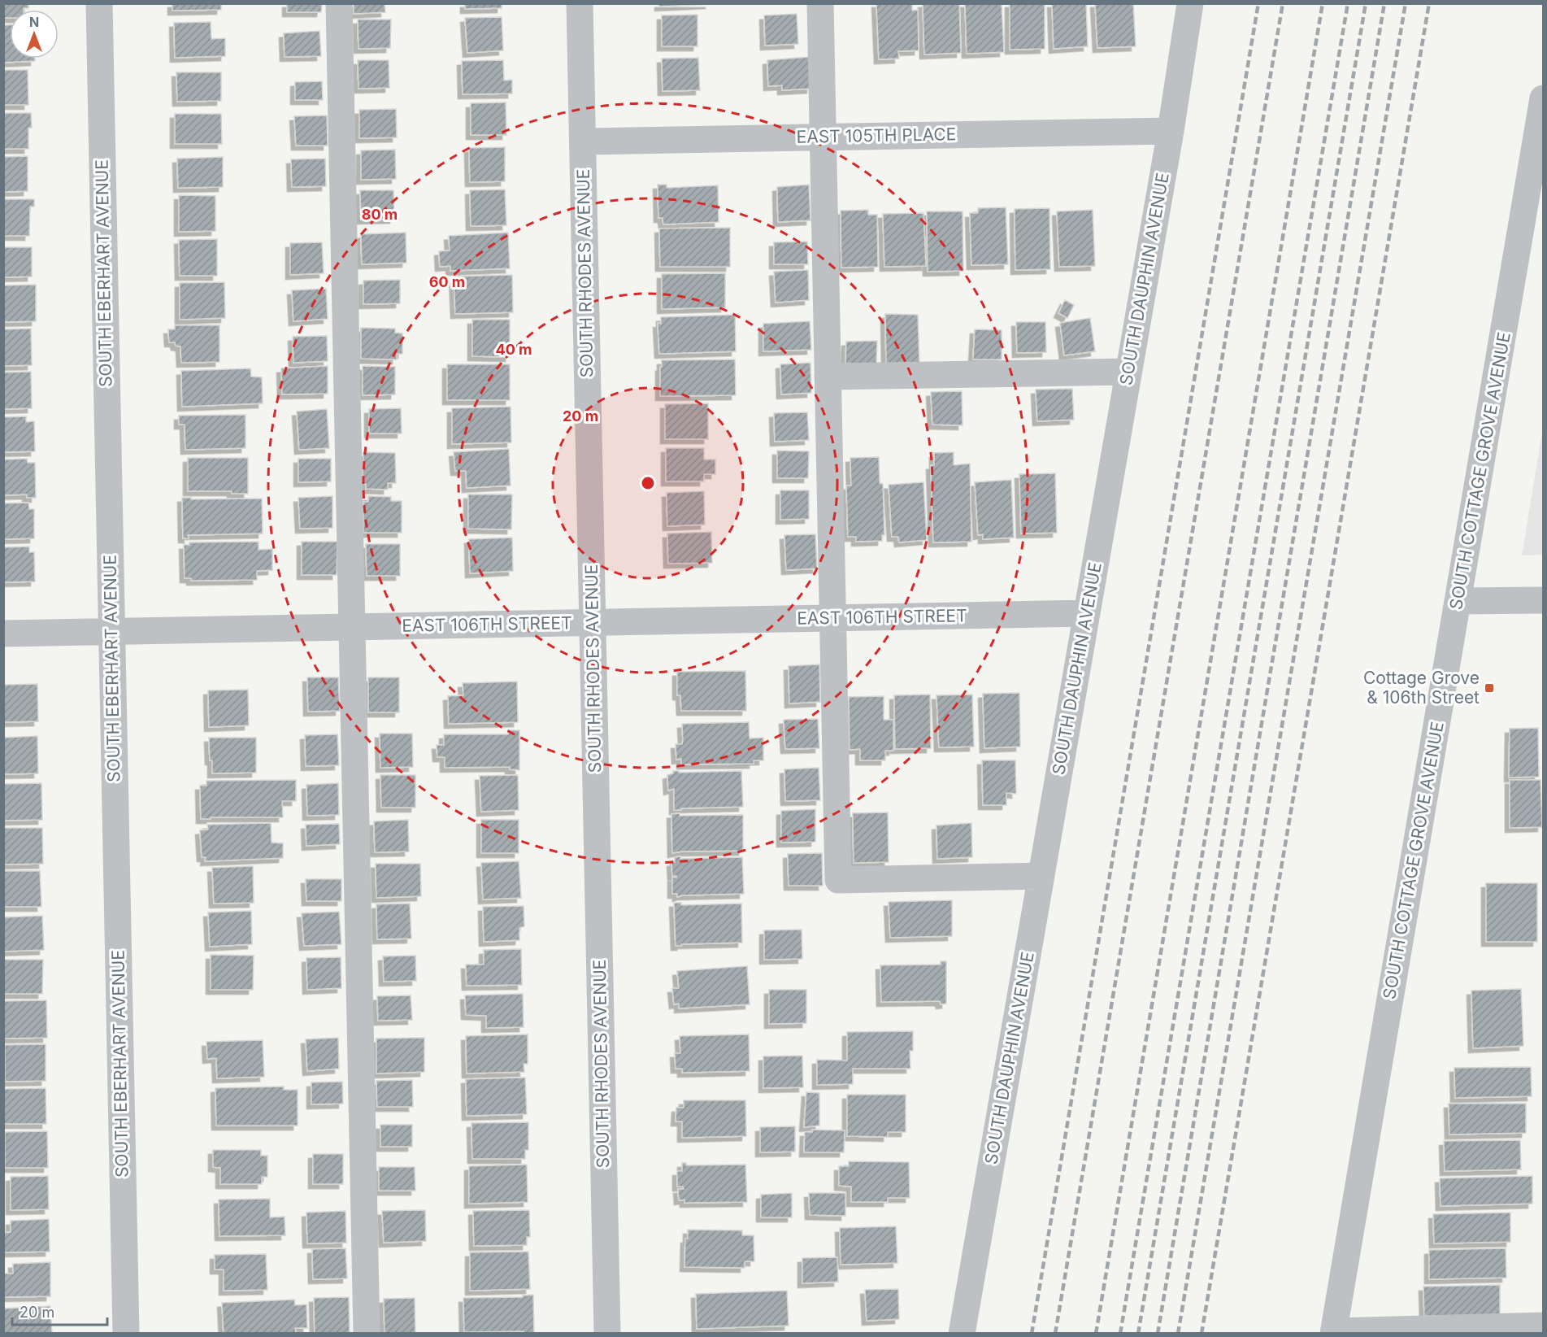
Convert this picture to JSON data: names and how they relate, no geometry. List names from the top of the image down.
{
  "streets": {
    "street": [
      "EAST 105TH PLACE",
      "SOUTH EBERHART AVENUE",
      "SOUTH RHODES AVENUE",
      "SOUTH DAUPHIN AVENUE",
      "SOUTH COTTAGE GROVE AVENUE",
      "EAST 106TH STREET"
    ]
  },
  "crossings": [
    ["EAST 105TH PLACE", "SOUTH RHODES AVENUE"],
    ["EAST 105TH PLACE", "SOUTH DAUPHIN AVENUE"],
    ["SOUTH EBERHART AVENUE", "EAST 106TH STREET"],
    ["SOUTH RHODES AVENUE", "EAST 106TH STREET"],
    ["SOUTH DAUPHIN AVENUE", "EAST 106TH STREET"]
  ],
  "places": {
    "transit": ["Cottage Grove & 106th Street"]
  },
  "scale_bar": "20 m",
  "north": "top",
  "rings": [
    "80 m",
    "60 m",
    "40 m",
    "20 m"
  ]
}
